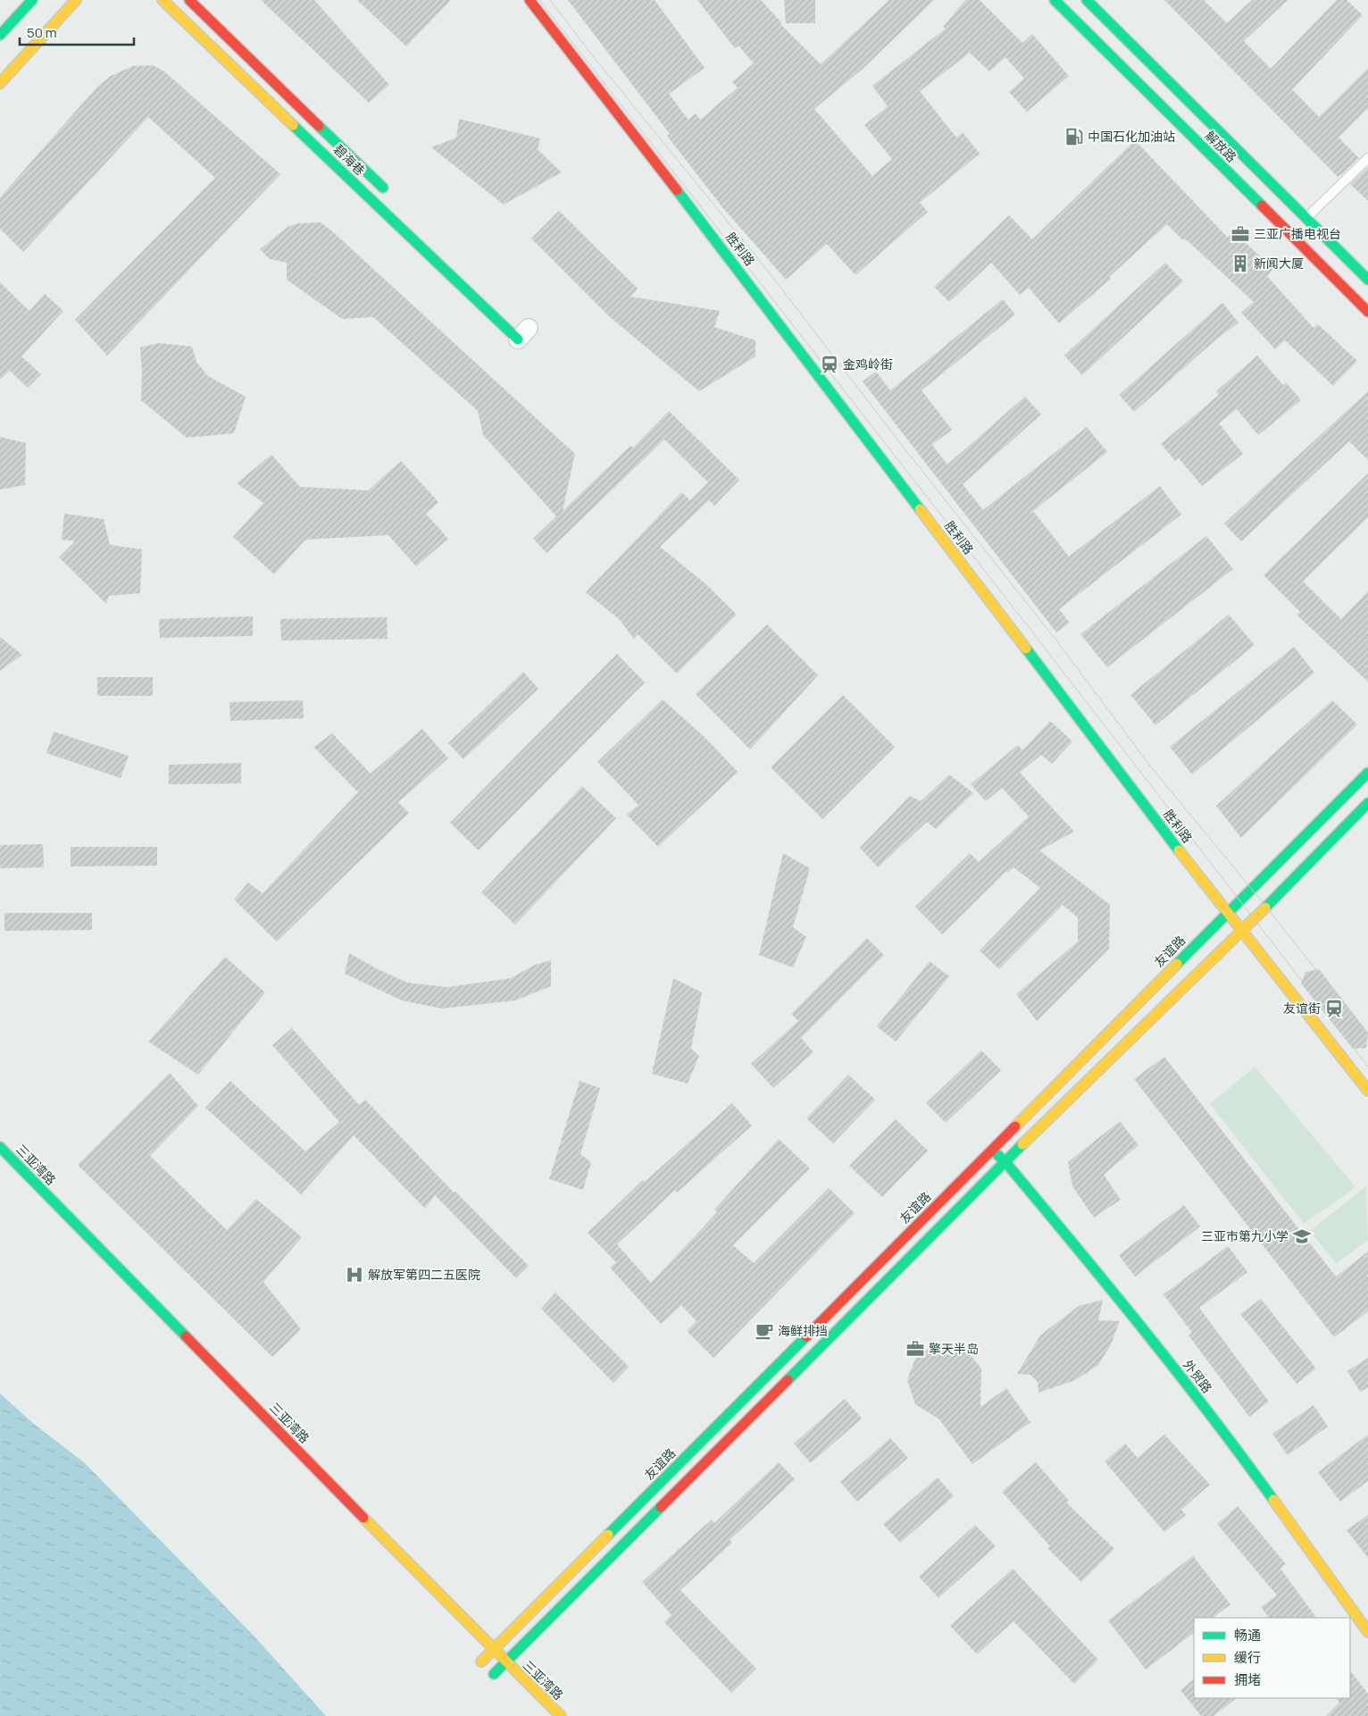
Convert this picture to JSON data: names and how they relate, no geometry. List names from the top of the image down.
{
  "streets": {
    "main road": [
      "解放路",
      "碧海巷",
      "胜利路",
      "友谊路",
      "三亚湾路",
      "外贸路"
    ]
  },
  "crossings": [
    ["胜利路", "友谊路"],
    ["友谊路", "三亚湾路"],
    ["友谊路", "外贸路"]
  ],
  "places": {
    "fuel station": ["中国石化加油站"],
    "office": ["三亚广播电视台", "擎天半岛"],
    "building": ["新闻大厦"],
    "station": ["金鸡岭街", "友谊街"],
    "school or university": ["三亚市第九小学"],
    "hospital": ["解放军第四二五医院"],
    "cafe": ["海鲜排挡"]
  },
  "legend": ["畅通", "缓行", "拥堵"],
  "scale_bar": "50 m"
}
